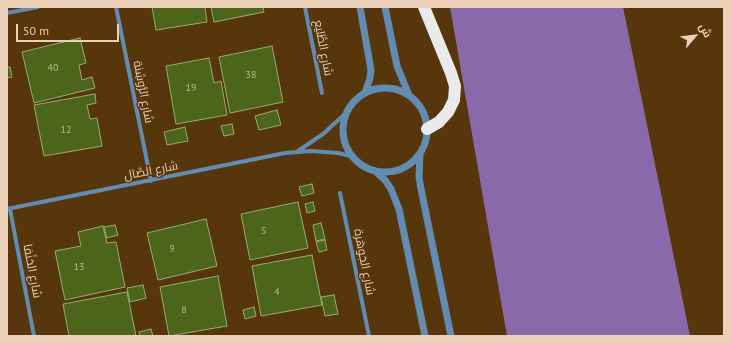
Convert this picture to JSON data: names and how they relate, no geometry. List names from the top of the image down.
{
  "streets": {
    "street": [
      "شارع الطَّليع",
      "شارع الرُّوشِنة",
      "شارع الصَّال",
      "شارع الجَوهَرة",
      "شارع الحَنْفا"
    ]
  },
  "crossings": [
    ["شارع الرُّوشِنة", "شارع الصَّال"],
    ["شارع الصَّال", "شارع الحَنْفا"]
  ],
  "house_numbers": [
    "40",
    "38",
    "19",
    "12",
    "5",
    "9",
    "13",
    "4",
    "8"
  ],
  "scale_bar": "50 m",
  "north": "top right"
}
